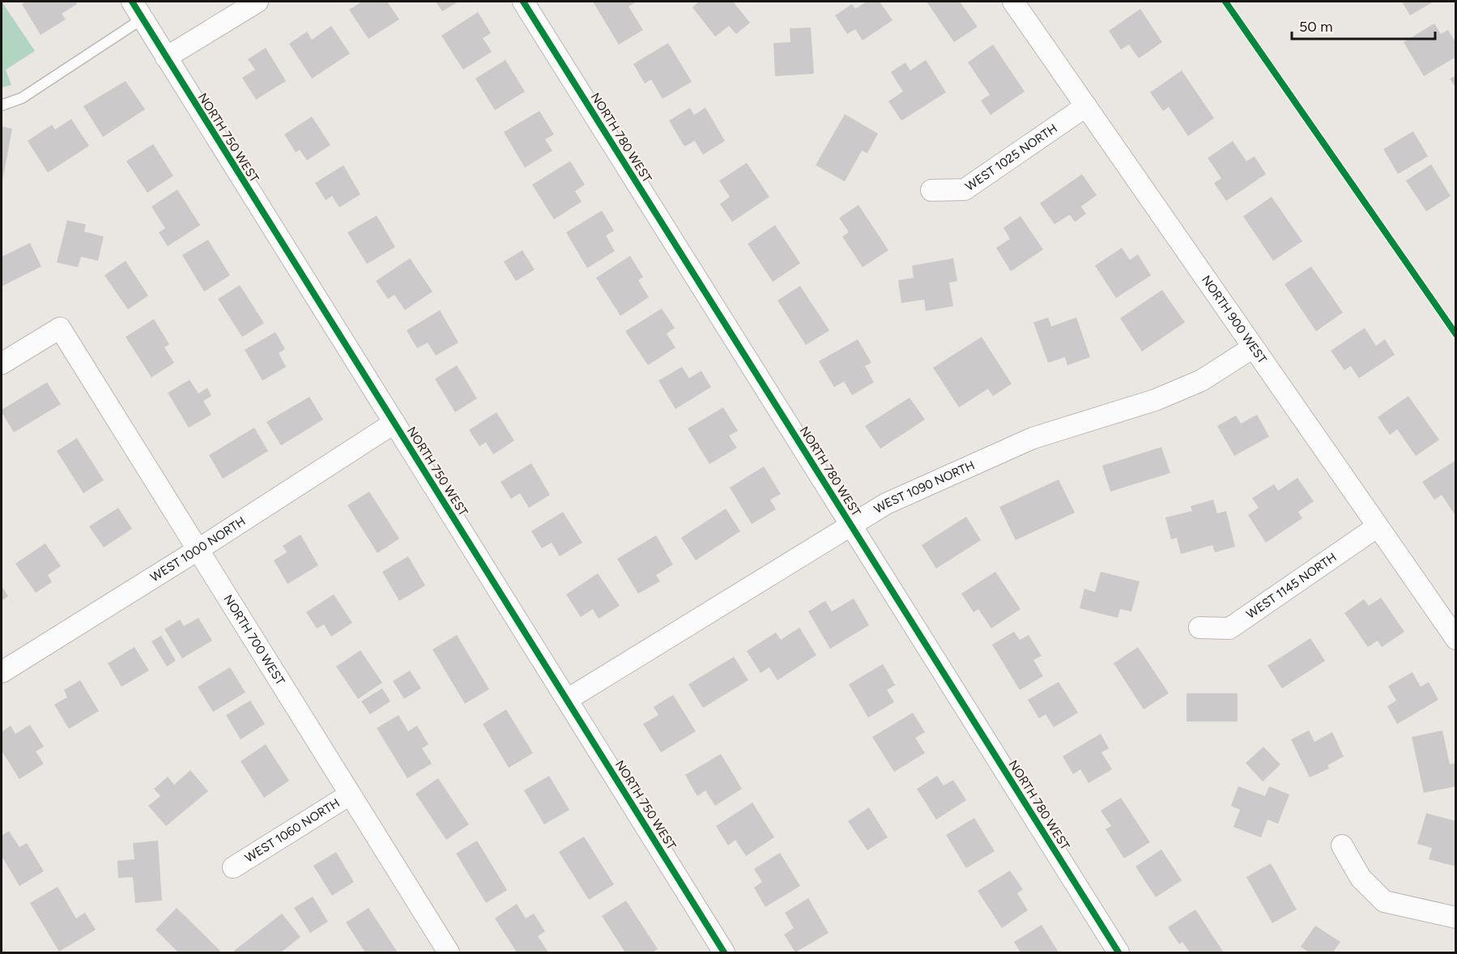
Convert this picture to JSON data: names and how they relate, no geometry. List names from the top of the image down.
{
  "streets": {
    "street": [
      "NORTH 750 WEST",
      "NORTH 780 WEST",
      "WEST 1025 NORTH",
      "NORTH 900 WEST",
      "WEST 1090 NORTH",
      "WEST 1000 NORTH",
      "WEST 1145 NORTH",
      "NORTH 700 WEST",
      "WEST 1060 NORTH"
    ]
  },
  "crossings": [
    ["NORTH 750 WEST", "WEST 1090 NORTH"],
    ["NORTH 750 WEST", "WEST 1000 NORTH"],
    ["NORTH 780 WEST", "WEST 1090 NORTH"],
    ["WEST 1025 NORTH", "NORTH 900 WEST"],
    ["NORTH 900 WEST", "WEST 1090 NORTH"],
    ["NORTH 900 WEST", "WEST 1145 NORTH"],
    ["WEST 1000 NORTH", "NORTH 700 WEST"],
    ["NORTH 700 WEST", "WEST 1060 NORTH"]
  ],
  "scale_bar": "50 m"
}
